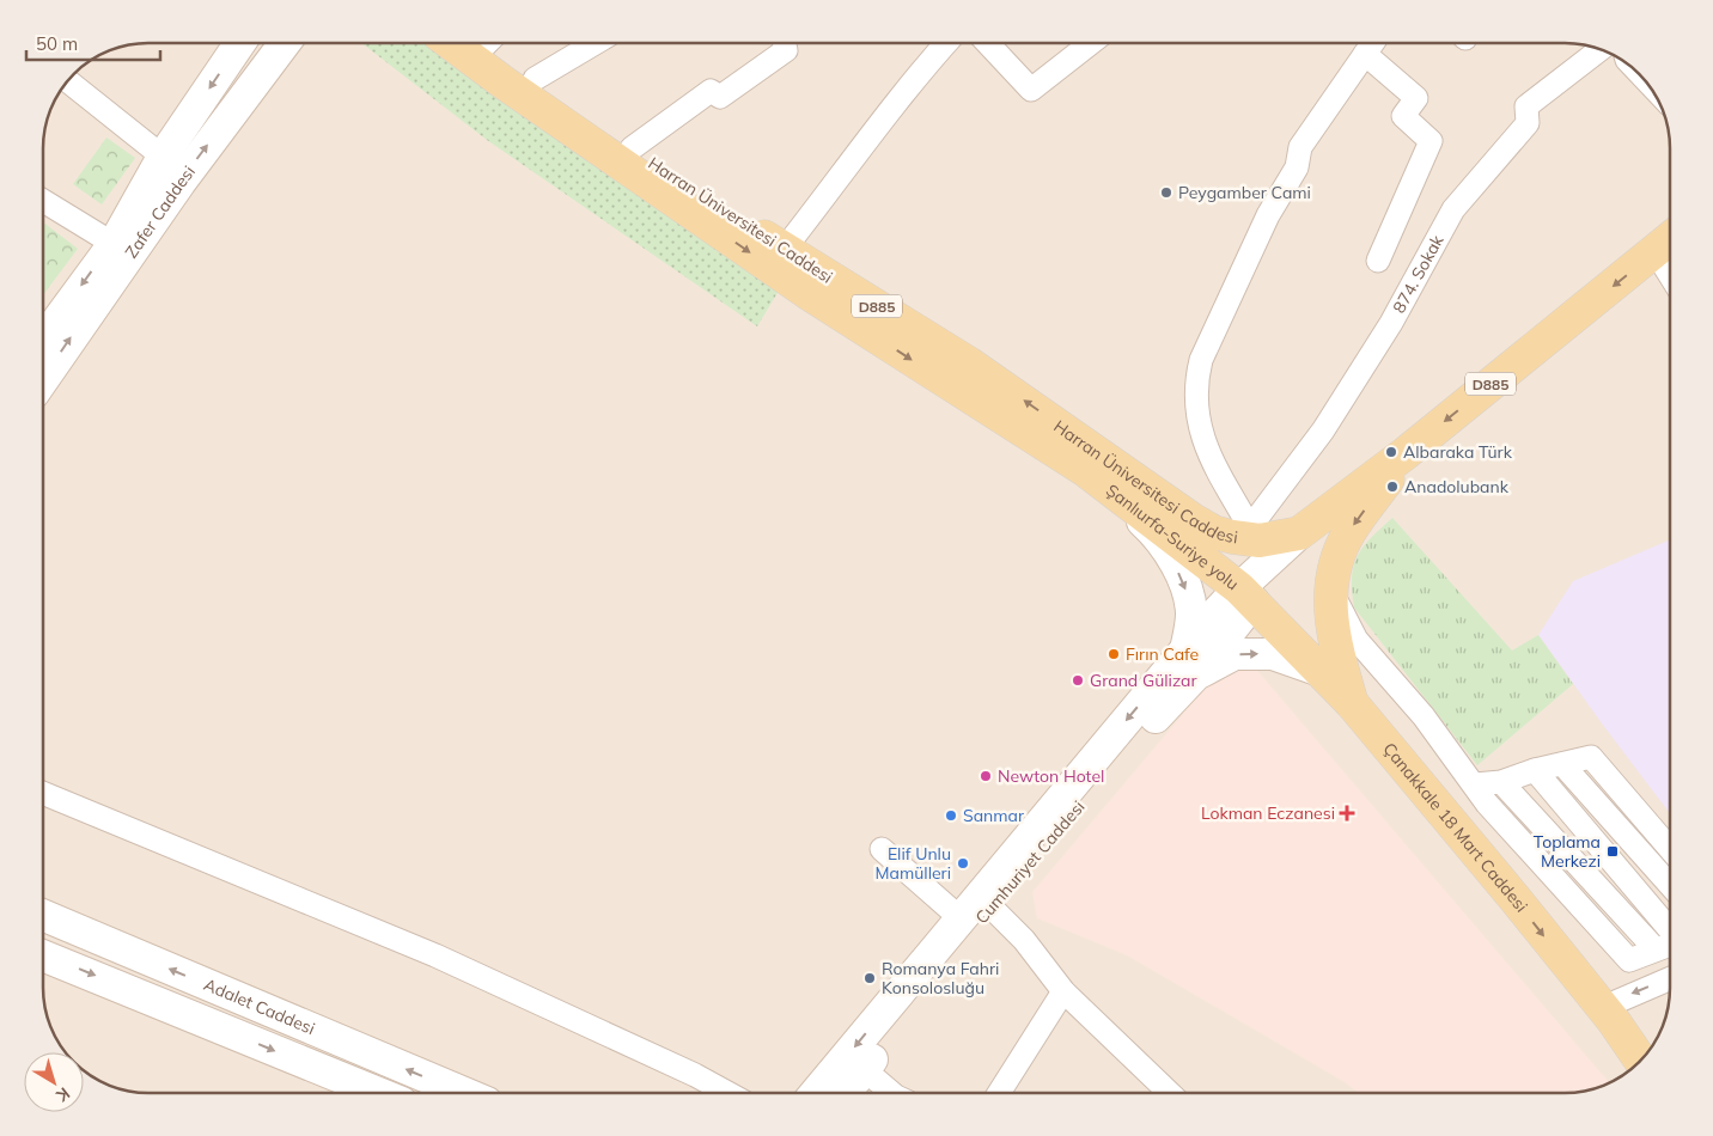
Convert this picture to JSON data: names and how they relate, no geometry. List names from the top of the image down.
{
  "streets": {
    "main road": [
      "Zafer Caddesi",
      "Harran Üniversitesi Caddesi",
      "D885",
      "Şanlıurfa-Suriye yolu",
      "Çanakkale 18 Mart Caddesi",
      "Cumhuriyet Caddesi",
      "Adalet Caddesi"
    ],
    "street": ["874. Sokak"]
  },
  "crossings": [
    ["Harran Üniversitesi Caddesi", "D885"],
    ["Harran Üniversitesi Caddesi", "Şanlıurfa-Suriye yolu"],
    ["Harran Üniversitesi Caddesi", "Cumhuriyet Caddesi"],
    ["D885", "Cumhuriyet Caddesi"],
    ["Şanlıurfa-Suriye yolu", "Çanakkale 18 Mart Caddesi"],
    ["Şanlıurfa-Suriye yolu", "Cumhuriyet Caddesi"],
    ["Çanakkale 18 Mart Caddesi", "Cumhuriyet Caddesi"]
  ],
  "one_way": ["Çanakkale 18 Mart Caddesi"],
  "places": {
    "other": [
      "Peygamber Cami",
      "Albaraka Türk",
      "Anadolubank",
      "Fırın Cafe",
      "Grand Gülizar",
      "Newton Hotel",
      "Sanmar",
      "Elif Unlu Mamülleri",
      "Romanya Fahri Konsolosluğu"
    ],
    "health": ["Lokman Eczanesi"],
    "transit": ["Toplama Merkezi"]
  },
  "scale_bar": "50 m",
  "north": "bottom right"
}
